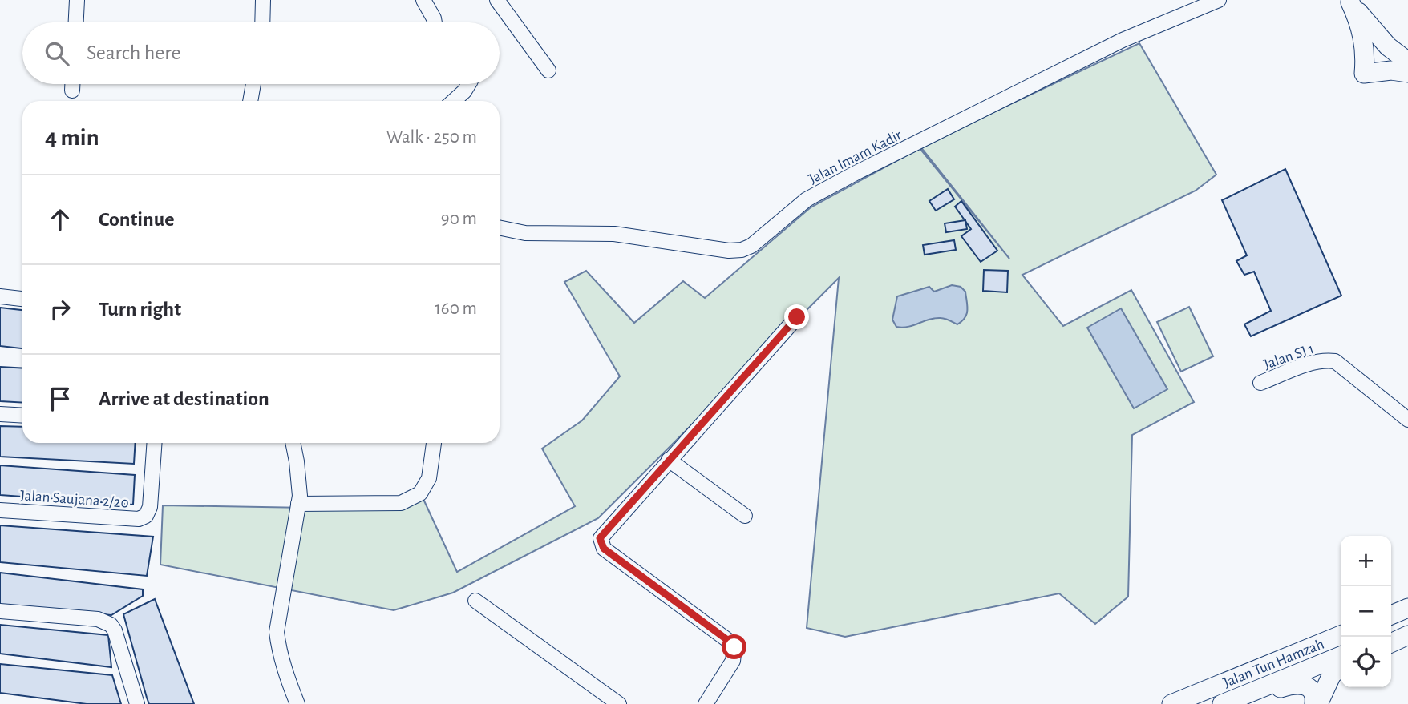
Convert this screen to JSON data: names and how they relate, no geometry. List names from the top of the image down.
{
  "streets": {
    "main road": ["Jalan Tun Hamzah"],
    "street": ["Jalan Imam Kadir", "Jalan SJ 1", "Jalan Saujana 2/20"]
  },
  "page": {
    "search": "Search here",
    "heading": ["4 min", "Walk · 250 m"],
    "list": [
      ["Continue", "90 m"],
      ["Turn right", "160 m"],
      "Arrive at destination"
    ],
    "map_buttons": ["+", "−"]
  }
}
